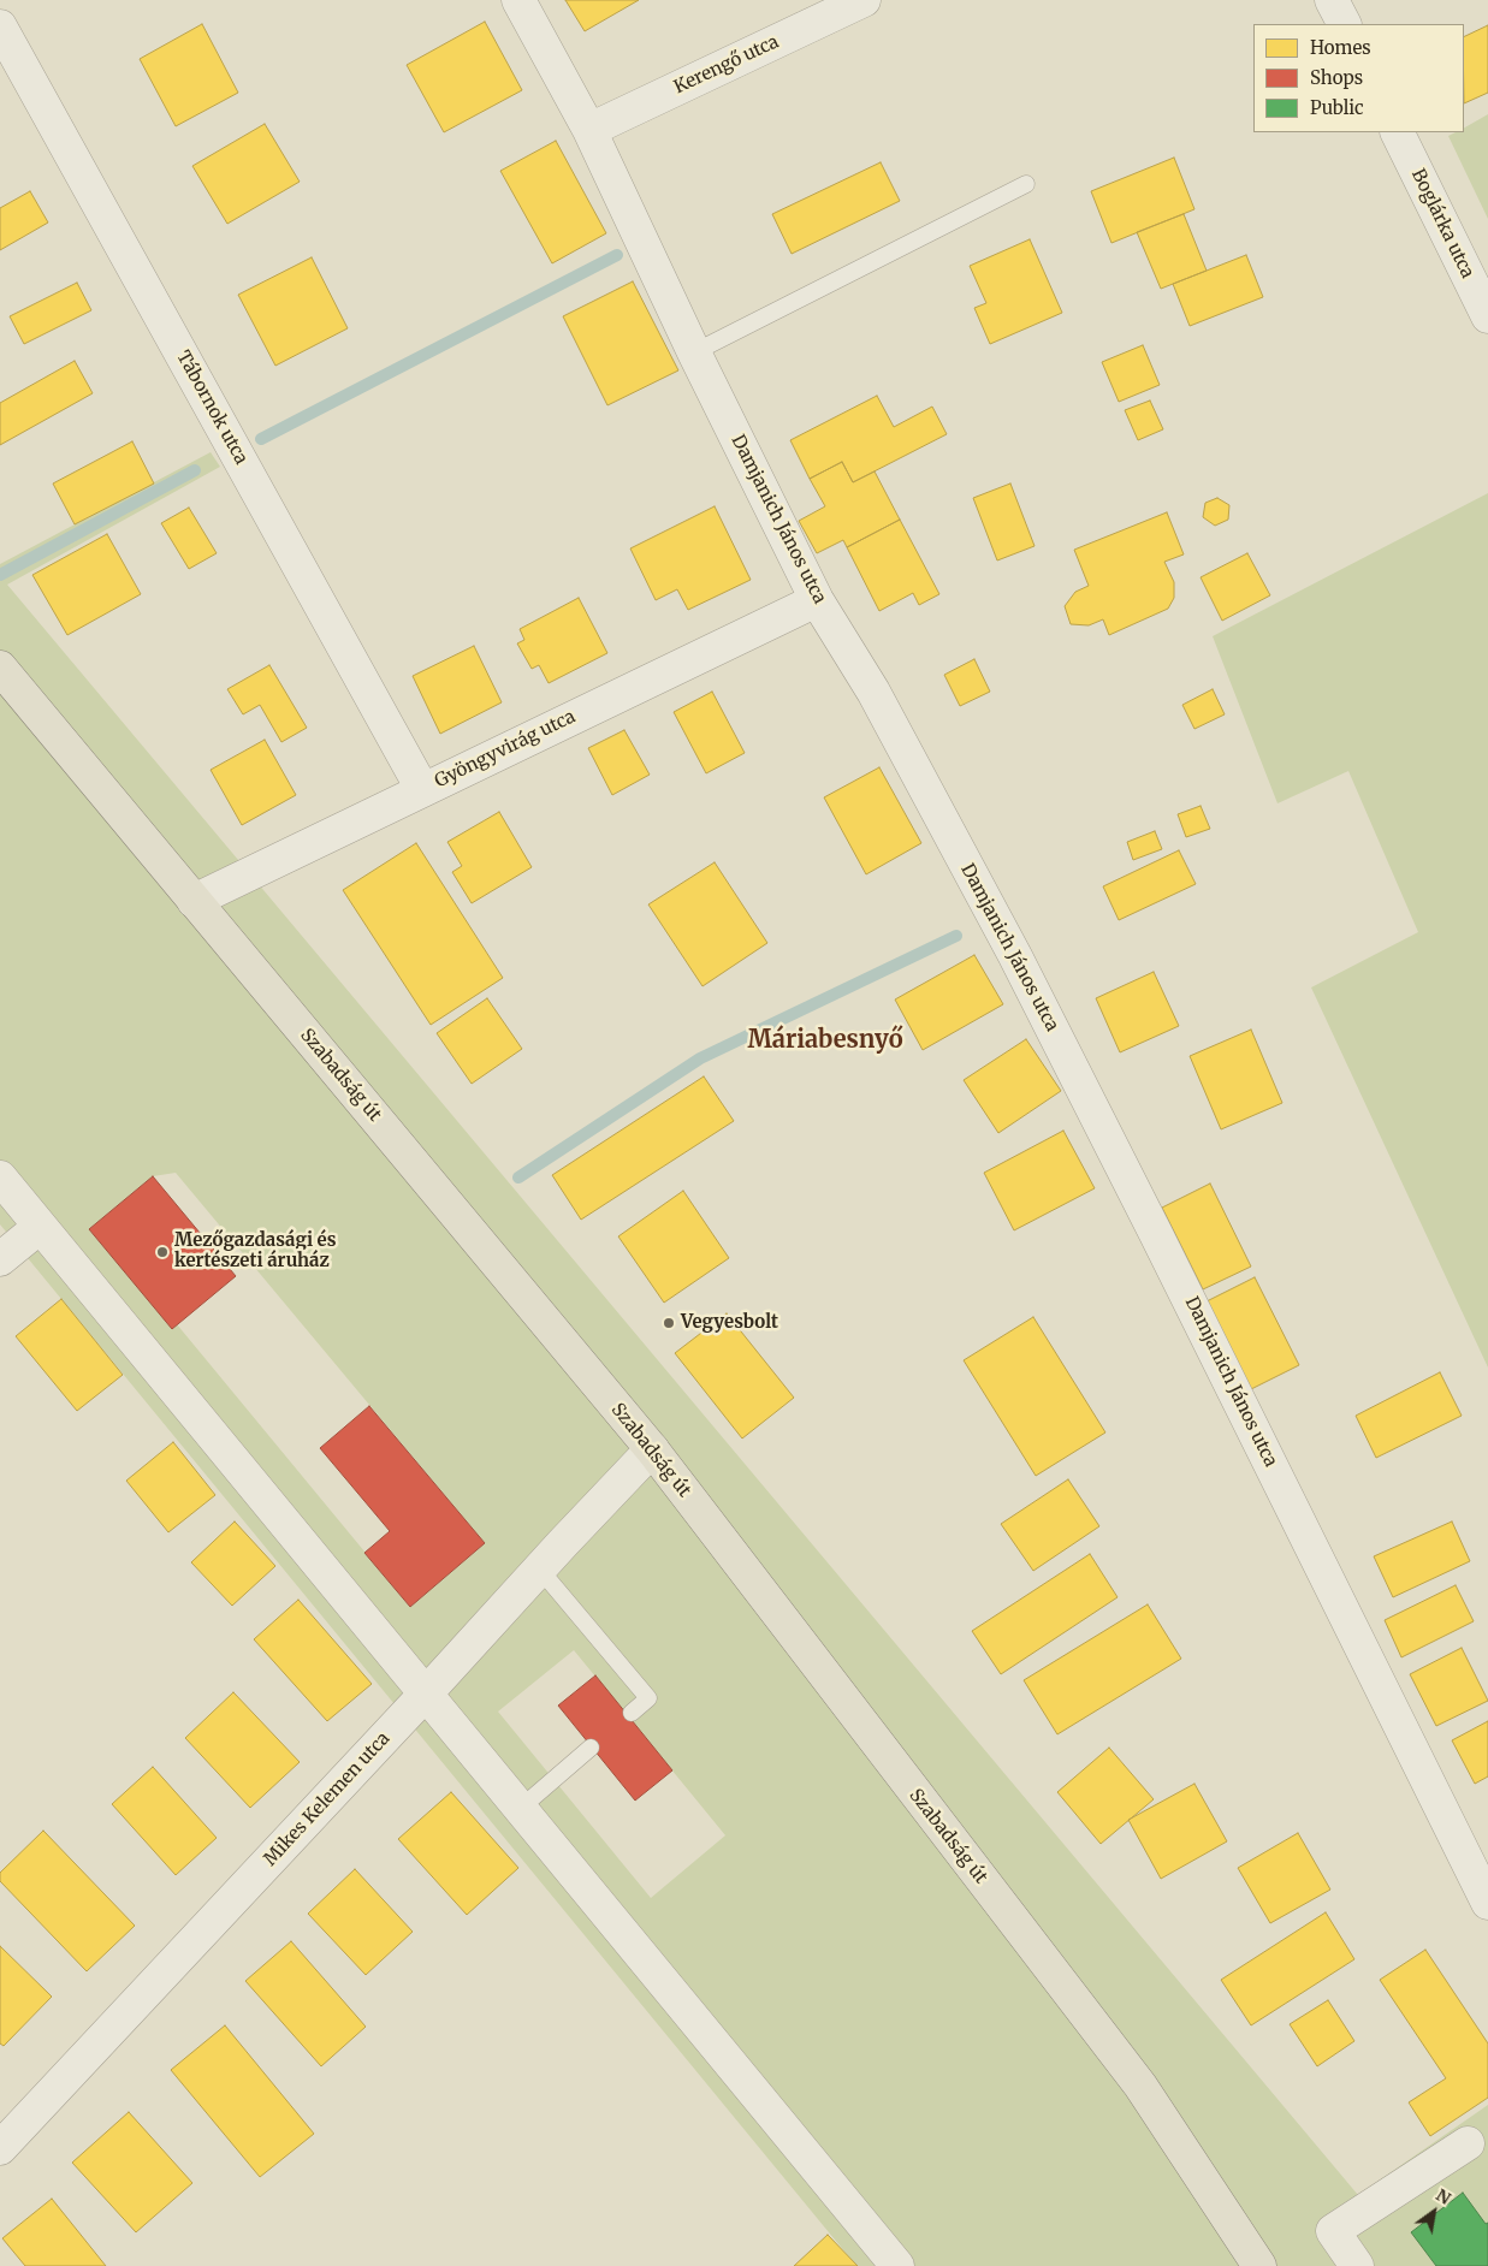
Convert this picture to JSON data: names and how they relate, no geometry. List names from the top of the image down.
{
  "streets": {
    "main road": ["Szabadság út"],
    "street": [
      "Kerengő utca",
      "Boglárka utca",
      "Tábornok utca",
      "Damjanich János utca",
      "Gyöngyvirág utca",
      "Mikes Kelemen utca"
    ]
  },
  "crossings": [
    ["Kerengő utca", "Damjanich János utca"],
    ["Tábornok utca", "Gyöngyvirág utca"],
    ["Damjanich János utca", "Gyöngyvirág utca"],
    ["Gyöngyvirág utca", "Szabadság út"],
    ["Szabadság út", "Mikes Kelemen utca"]
  ],
  "districts": ["Máriabesnyő"],
  "places": ["Mezőgazdasági és kertészeti áruház", "Vegyesbolt"],
  "legend": ["Homes", "Shops", "Public"],
  "north": "top right"
}
